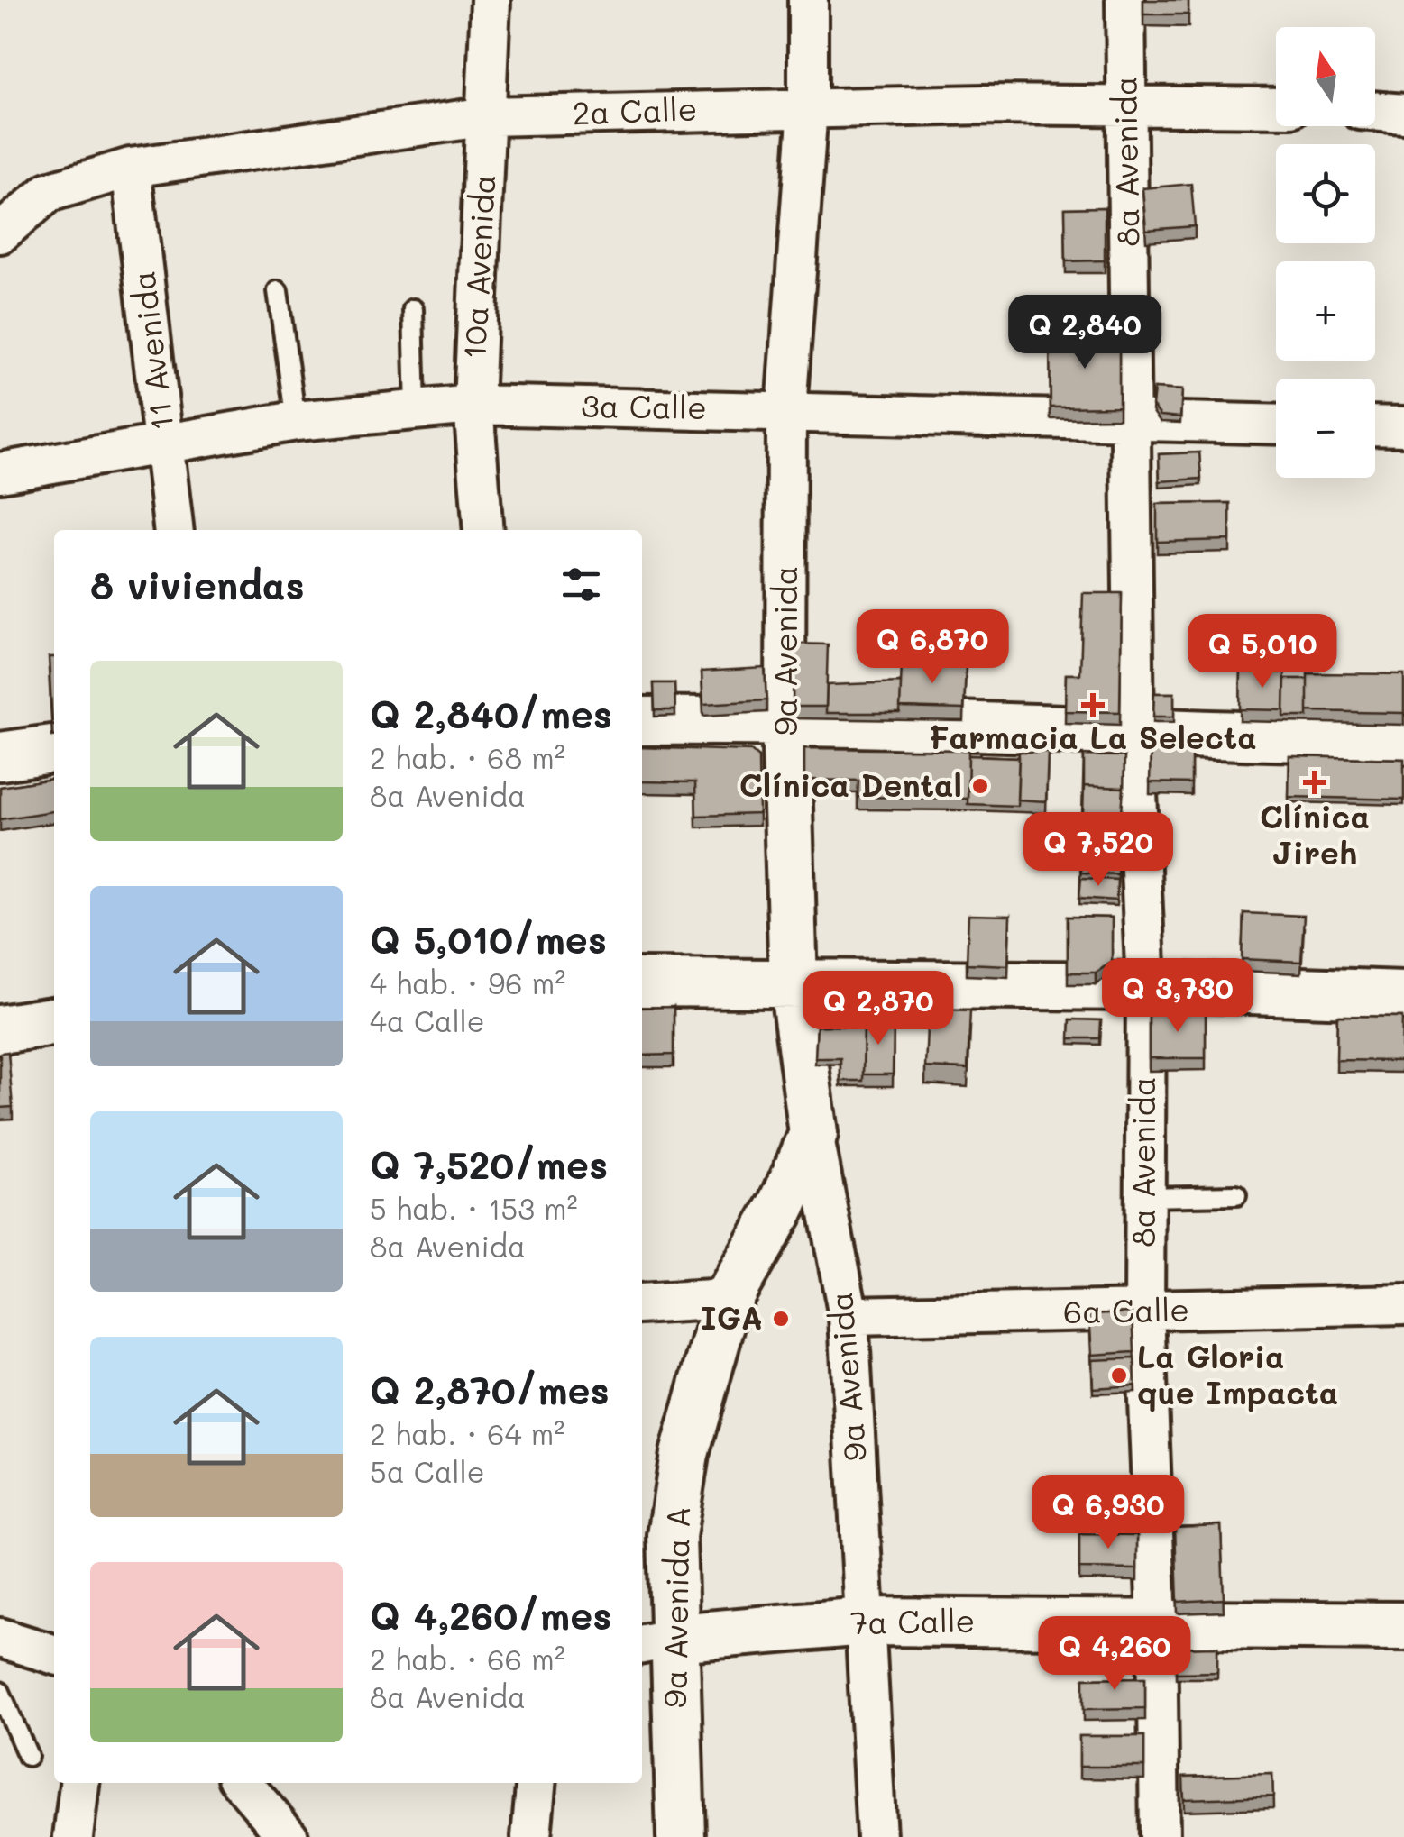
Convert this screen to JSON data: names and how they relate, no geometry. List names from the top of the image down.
{
  "streets": {
    "street": [
      "2a Calle",
      "8a Avenida",
      "10a Avenida",
      "11 Avenida",
      "3a Calle",
      "9a Avenida",
      "6a Calle",
      "9a Avenida A",
      "7a Calle"
    ]
  },
  "crossings": [
    ["2a Calle", "8a Avenida"],
    ["2a Calle", "10a Avenida"],
    ["2a Calle", "11 Avenida"],
    ["2a Calle", "9a Avenida"],
    ["8a Avenida", "3a Calle"],
    ["8a Avenida", "6a Calle"],
    ["8a Avenida", "7a Calle"],
    ["10a Avenida", "3a Calle"],
    ["11 Avenida", "3a Calle"],
    ["3a Calle", "9a Avenida"],
    ["9a Avenida", "6a Calle"],
    ["9a Avenida", "9a Avenida A"],
    ["9a Avenida", "7a Calle"],
    ["9a Avenida A", "7a Calle"]
  ],
  "places": {
    "health": ["Farmacia La Selecta", "Clínica Jireh"],
    "other": ["Clínica Dental", "IGA", "La Gloria que Impacta"]
  },
  "north": "top",
  "page": {
    "map_buttons": ["+", "−"],
    "price": [
      "Q 2,840",
      "Q 6,870",
      "Q 5,010",
      "Q 7,520",
      "Q 3,730",
      "Q 2,870",
      "Q 6,930",
      "Q 4,260"
    ],
    "heading": "8 viviendas",
    "list": [
      {
        "name": "Q 2,840/mes",
        "note": "2 hab. · 68 m² · 8a Avenida"
      },
      {
        "name": "Q 5,010/mes",
        "note": "4 hab. · 96 m² · 4a Calle"
      },
      {
        "name": "Q 7,520/mes",
        "note": "5 hab. · 153 m² · 8a Avenida"
      },
      {
        "name": "Q 2,870/mes",
        "note": "2 hab. · 64 m² · 5a Calle"
      },
      {
        "name": "Q 4,260/mes",
        "note": "2 hab. · 66 m² · 8a Avenida"
      }
    ]
  }
}
